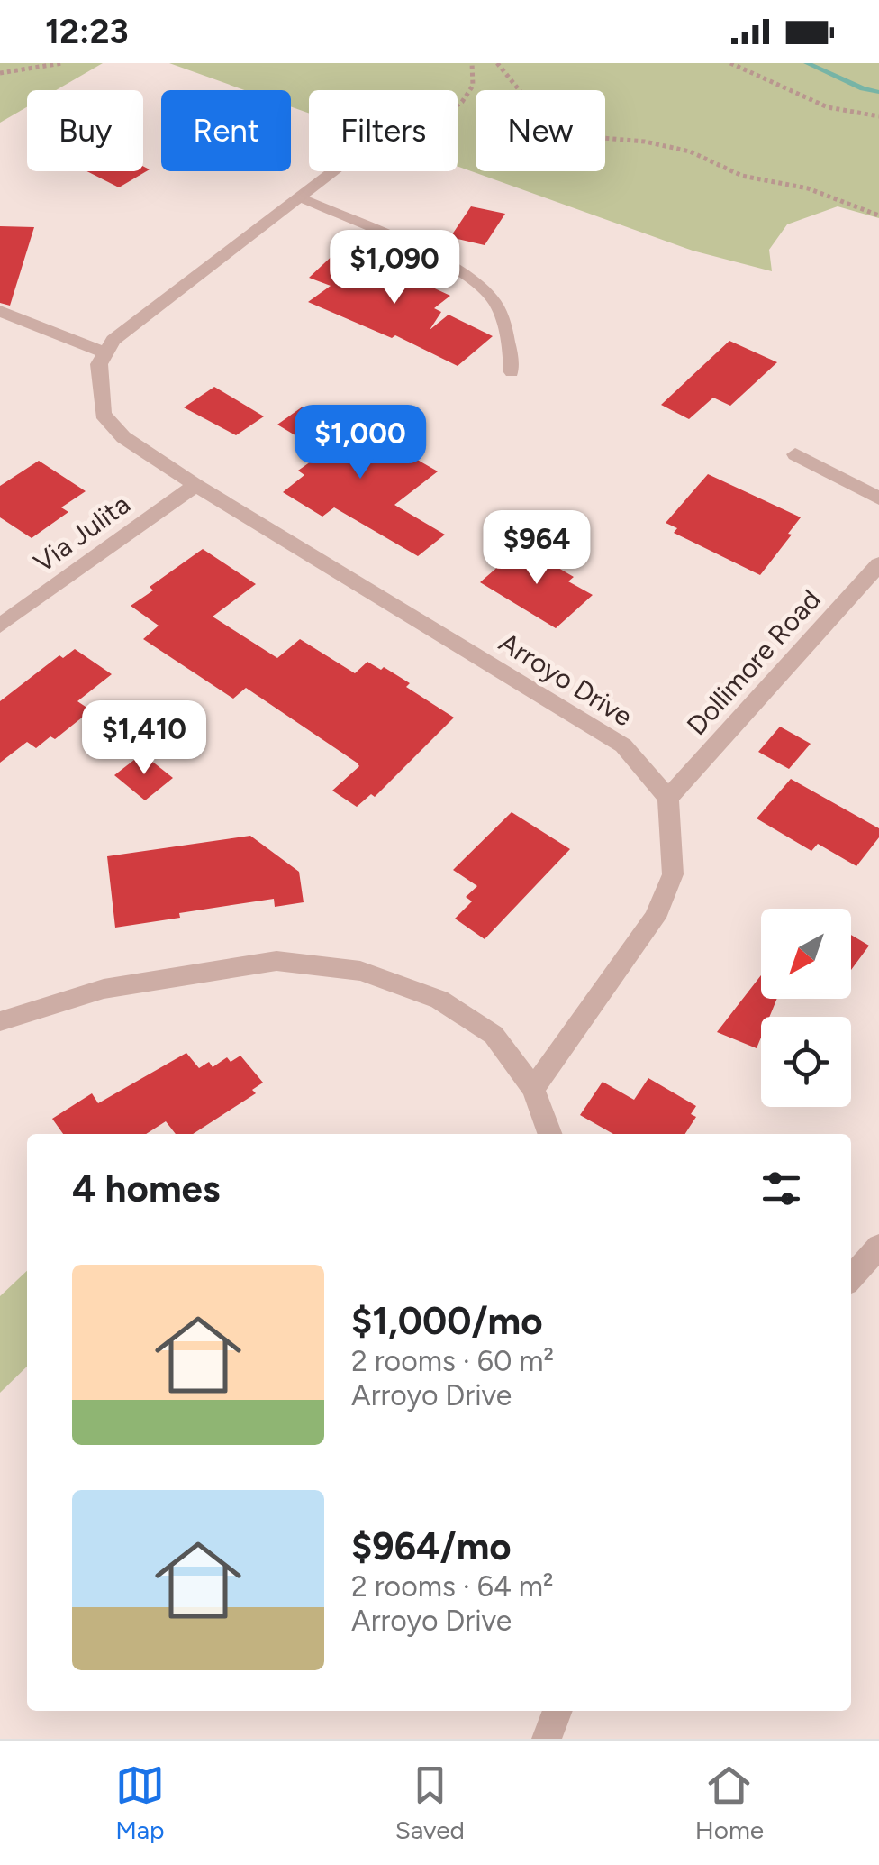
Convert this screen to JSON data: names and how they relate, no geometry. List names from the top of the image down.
{
  "streets": {
    "street": ["Via Julita", "Dollimore Road", "Arroyo Drive"]
  },
  "crossings": [
    ["Via Julita", "Arroyo Drive"],
    ["Dollimore Road", "Arroyo Drive"]
  ],
  "north": "bottom left",
  "page": {
    "status": "12:23",
    "chip": [
      "Buy",
      "Rent",
      "Filters",
      "New"
    ],
    "price": [
      "$1,090",
      "$1,000",
      "$964",
      "$1,410"
    ],
    "heading": "4 homes",
    "list": [
      {
        "name": "$1,000/mo",
        "note": "2 rooms · 60 m² · Arroyo Drive"
      },
      {
        "name": "$964/mo",
        "note": "2 rooms · 64 m² · Arroyo Drive"
      }
    ],
    "tabs": ["Map", "Saved", "Home"]
  }
}
